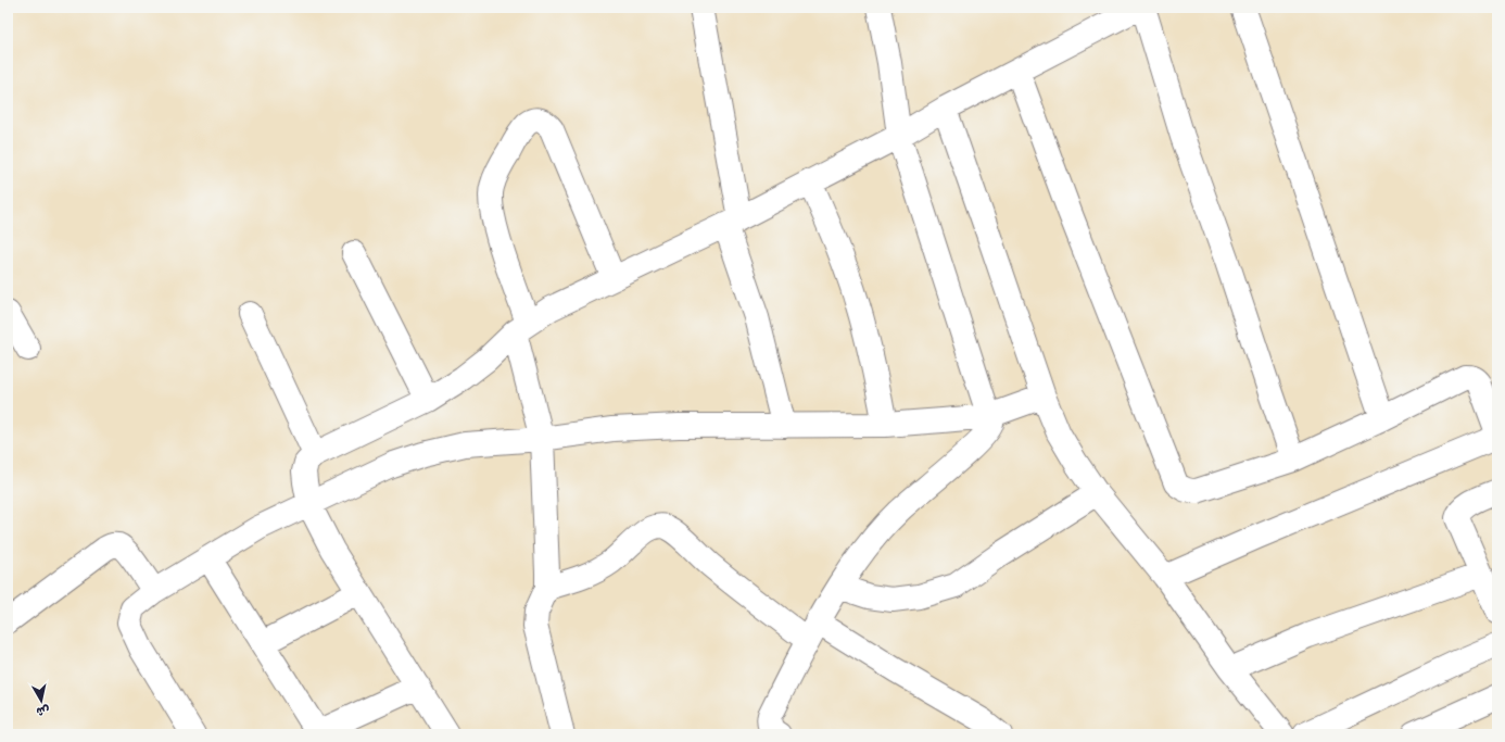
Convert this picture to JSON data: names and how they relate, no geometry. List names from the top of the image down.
{
  "north": "bottom"
}
